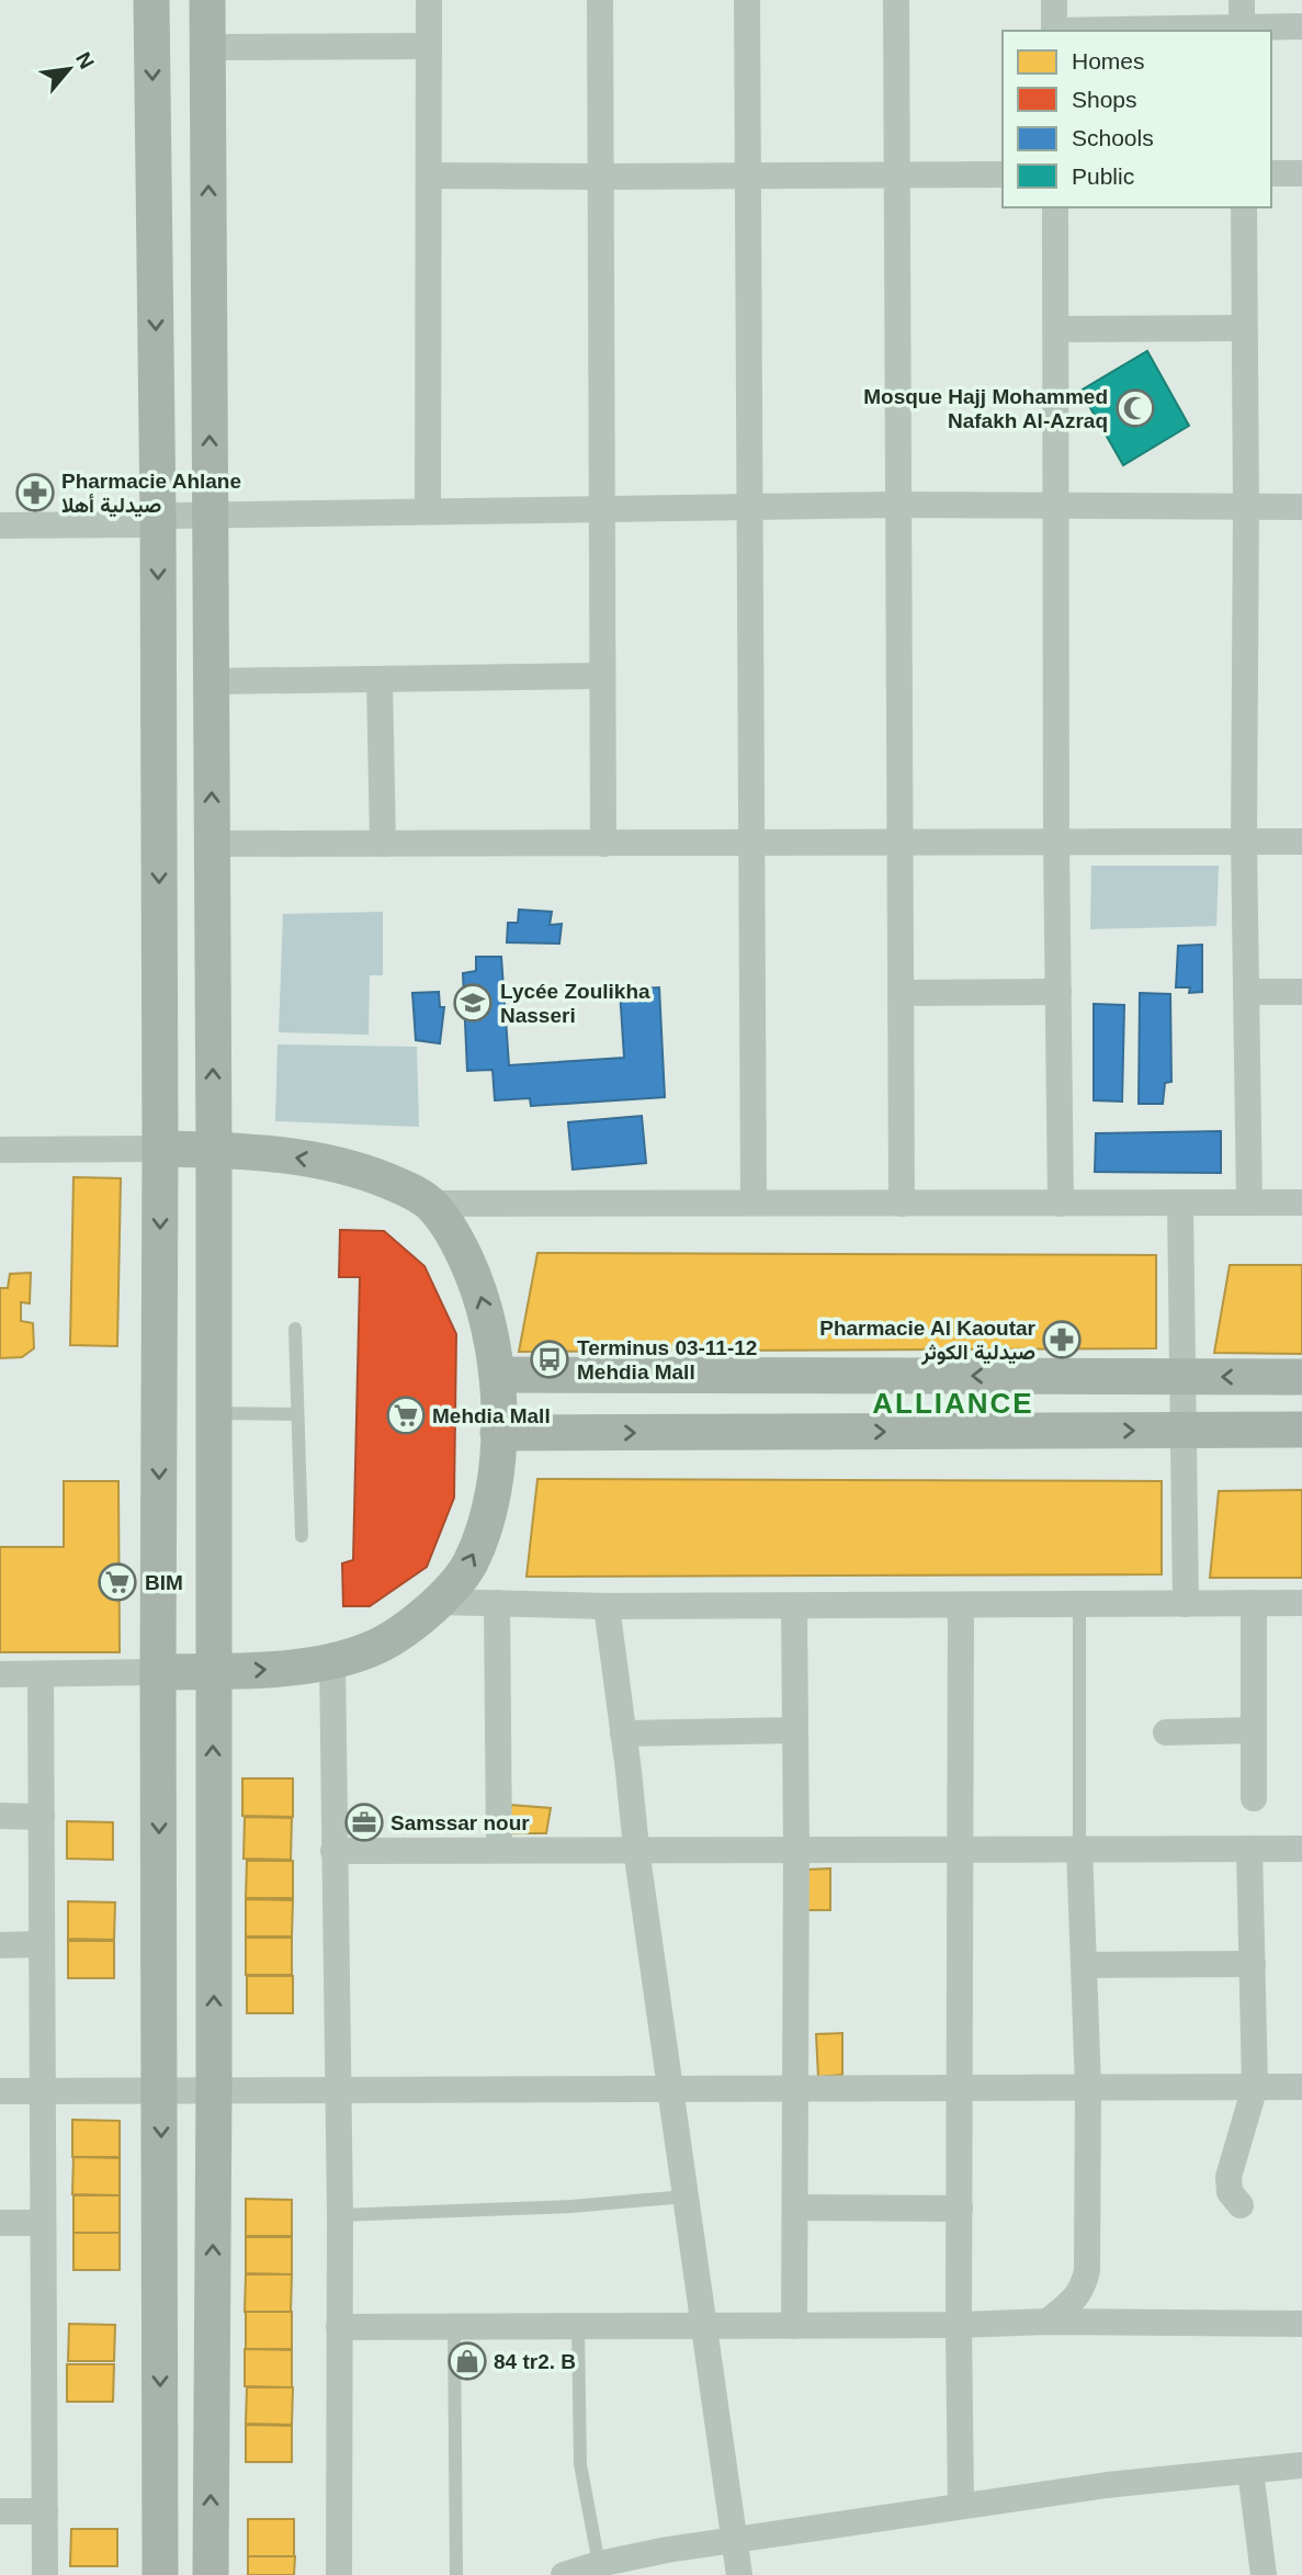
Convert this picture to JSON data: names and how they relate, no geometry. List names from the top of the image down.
{
  "districts": ["ALLIANCE"],
  "places": {
    "mosque": ["Mosque Hajj Mohammed Nafakh Al-Azraq"],
    "pharmacy": ["Pharmacie Ahlane صيدلية أهلا", "Pharmacie Al Kaoutar صيدلية الكوثر"],
    "school or university": ["Lycée Zoulikha Nasseri"],
    "bus stop": ["Terminus 03-11-12 Mehdia Mall"],
    "supermarket": ["Mehdia Mall", "BIM"],
    "office": ["Samssar nour"],
    "shop": ["84 tr2. B"]
  },
  "legend": [
    "Homes",
    "Shops",
    "Schools",
    "Public"
  ],
  "north": "top right"
}
